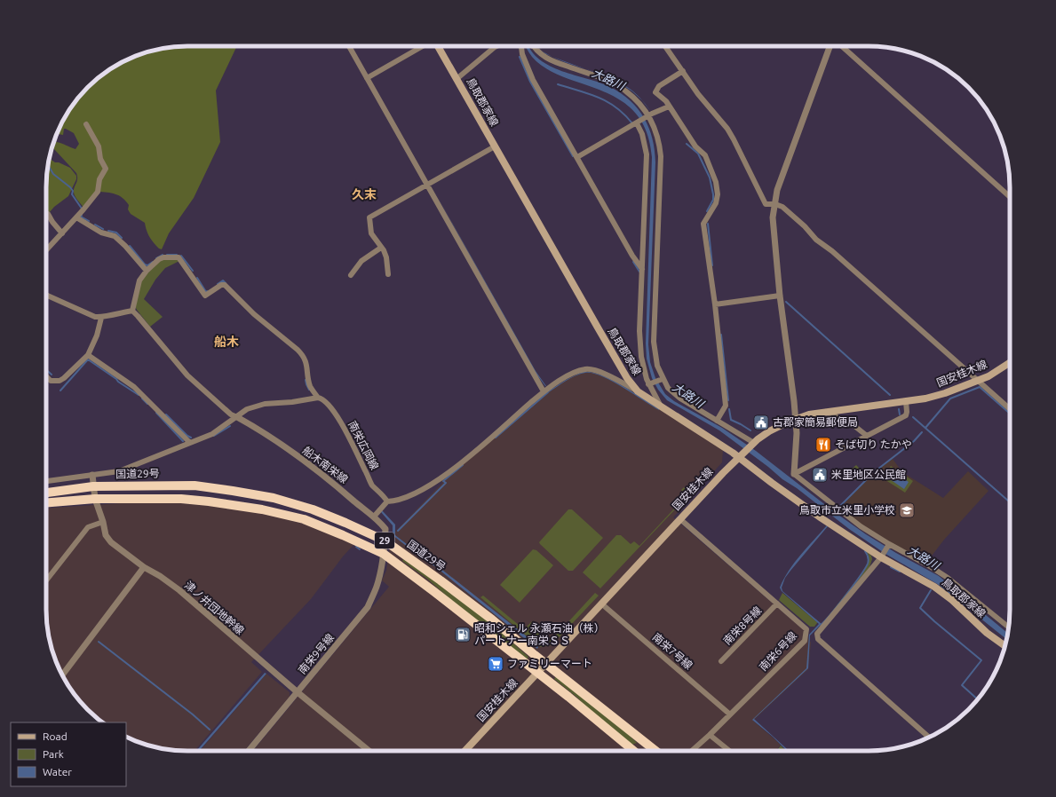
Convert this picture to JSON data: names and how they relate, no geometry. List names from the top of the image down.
{
  "streets": {
    "highway": ["国道29号", "29"],
    "main road": ["鳥取郡家線", "国安桂木線"],
    "street": [
      "南栄広岡線",
      "船木南栄線",
      "津ノ井団地幹線",
      "南栄8号線",
      "南栄7号線",
      "南栄6号線",
      "南栄9号線"
    ]
  },
  "crossings": [
    ["鳥取郡家線", "国安桂木線"],
    ["国安桂木線", "国道29号"],
    ["国安桂木線", "29"],
    ["国安桂木線", "南栄7号線"],
    ["国安桂木線", "南栄6号線"],
    ["船木南栄線", "国道29号"],
    ["船木南栄線", "南栄9号線"],
    ["国道29号", "津ノ井団地幹線"],
    ["国道29号", "南栄9号線"],
    ["29", "津ノ井団地幹線"],
    ["29", "南栄9号線"],
    ["津ノ井団地幹線", "南栄9号線"],
    ["南栄8号線", "南栄6号線"],
    ["南栄7号線", "南栄6号線"]
  ],
  "districts": ["久末", "船木"],
  "water": ["大路川"],
  "places": {
    "public building": ["古郡家簡易郵便局", "米里地区公民館"],
    "restaurant": ["そば切り たかや"],
    "school or university": ["鳥取市立米里小学校"],
    "fuel station": ["昭和シェル 永瀬石油（株） パートナー南栄ＳＳ"],
    "supermarket": ["ファミリーマート"]
  },
  "legend": ["Road", "Park", "Water"]
}
